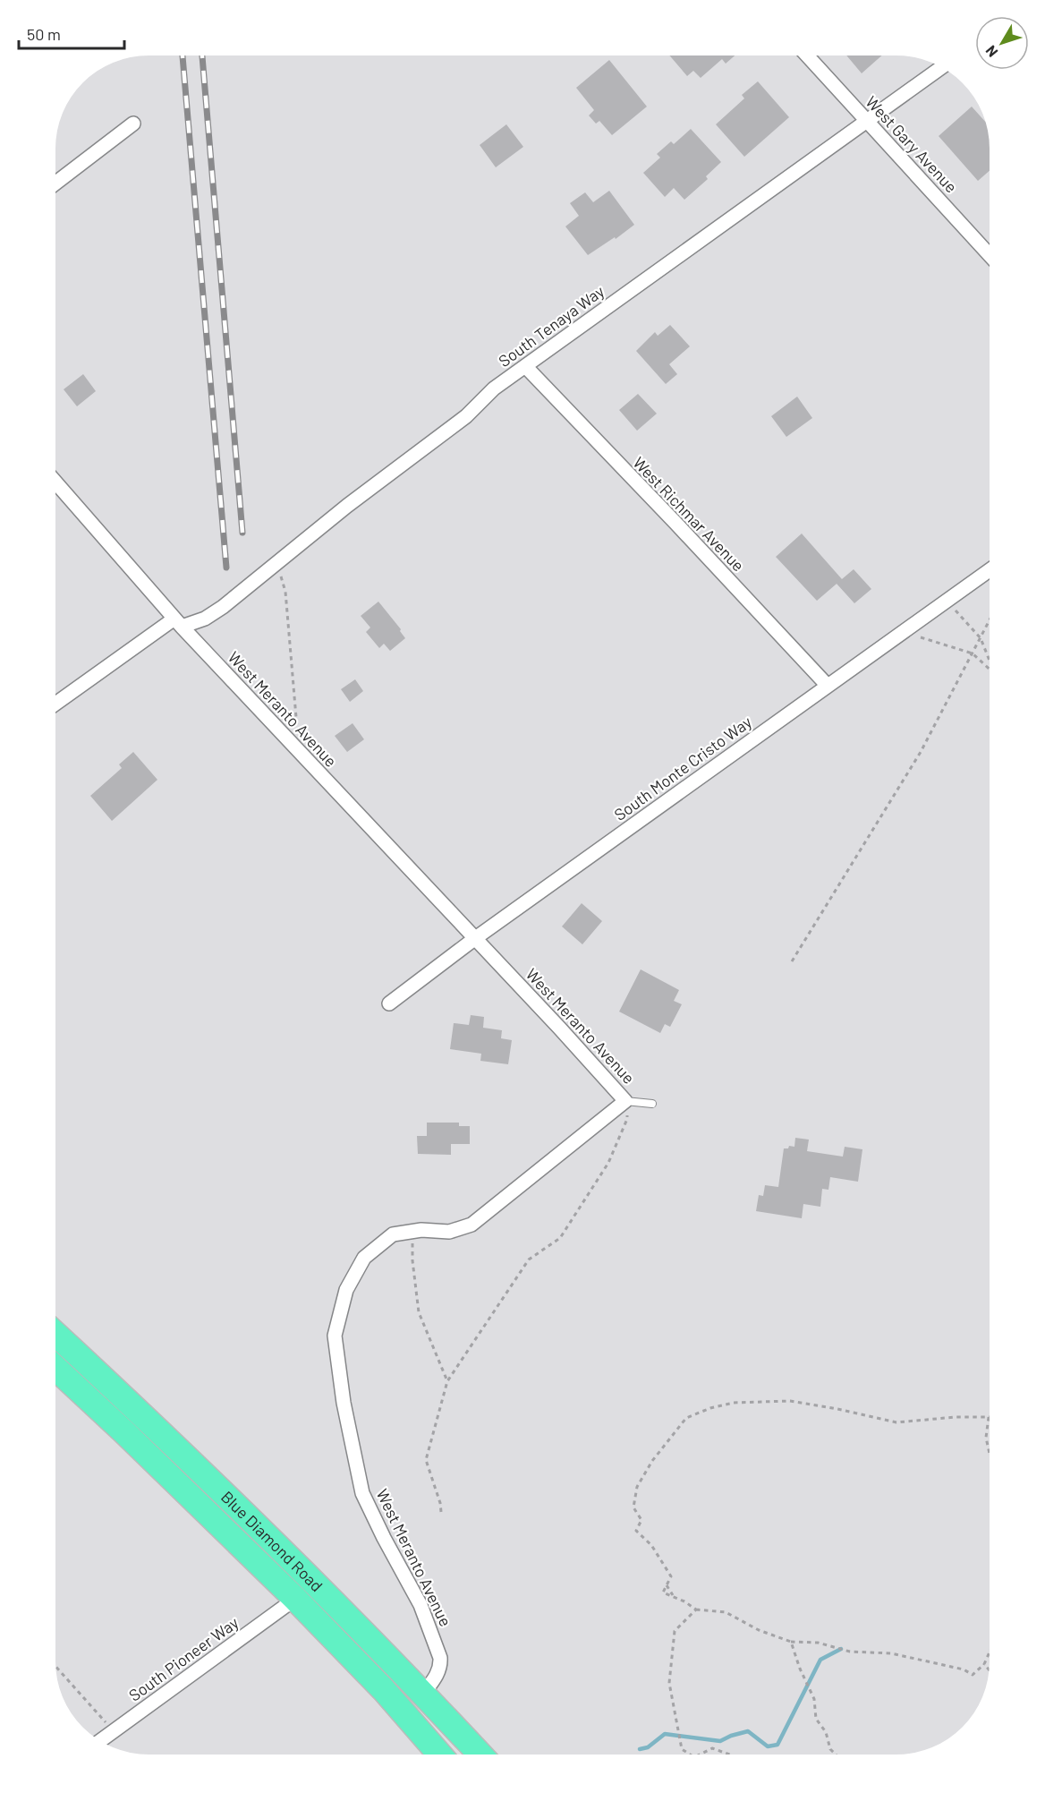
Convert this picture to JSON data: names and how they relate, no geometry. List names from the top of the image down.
{
  "streets": {
    "highway": ["Blue Diamond Road"],
    "street": [
      "West Gary Avenue",
      "South Tenaya Way",
      "West Richmar Avenue",
      "West Meranto Avenue",
      "South Monte Cristo Way",
      "South Pioneer Way"
    ]
  },
  "crossings": [
    ["West Gary Avenue", "South Tenaya Way"],
    ["South Tenaya Way", "West Richmar Avenue"],
    ["South Tenaya Way", "West Meranto Avenue"],
    ["West Richmar Avenue", "South Monte Cristo Way"],
    ["West Meranto Avenue", "South Monte Cristo Way"],
    ["West Meranto Avenue", "Blue Diamond Road"],
    ["Blue Diamond Road", "South Pioneer Way"]
  ],
  "scale_bar": "50 m",
  "north": "bottom left"
}
